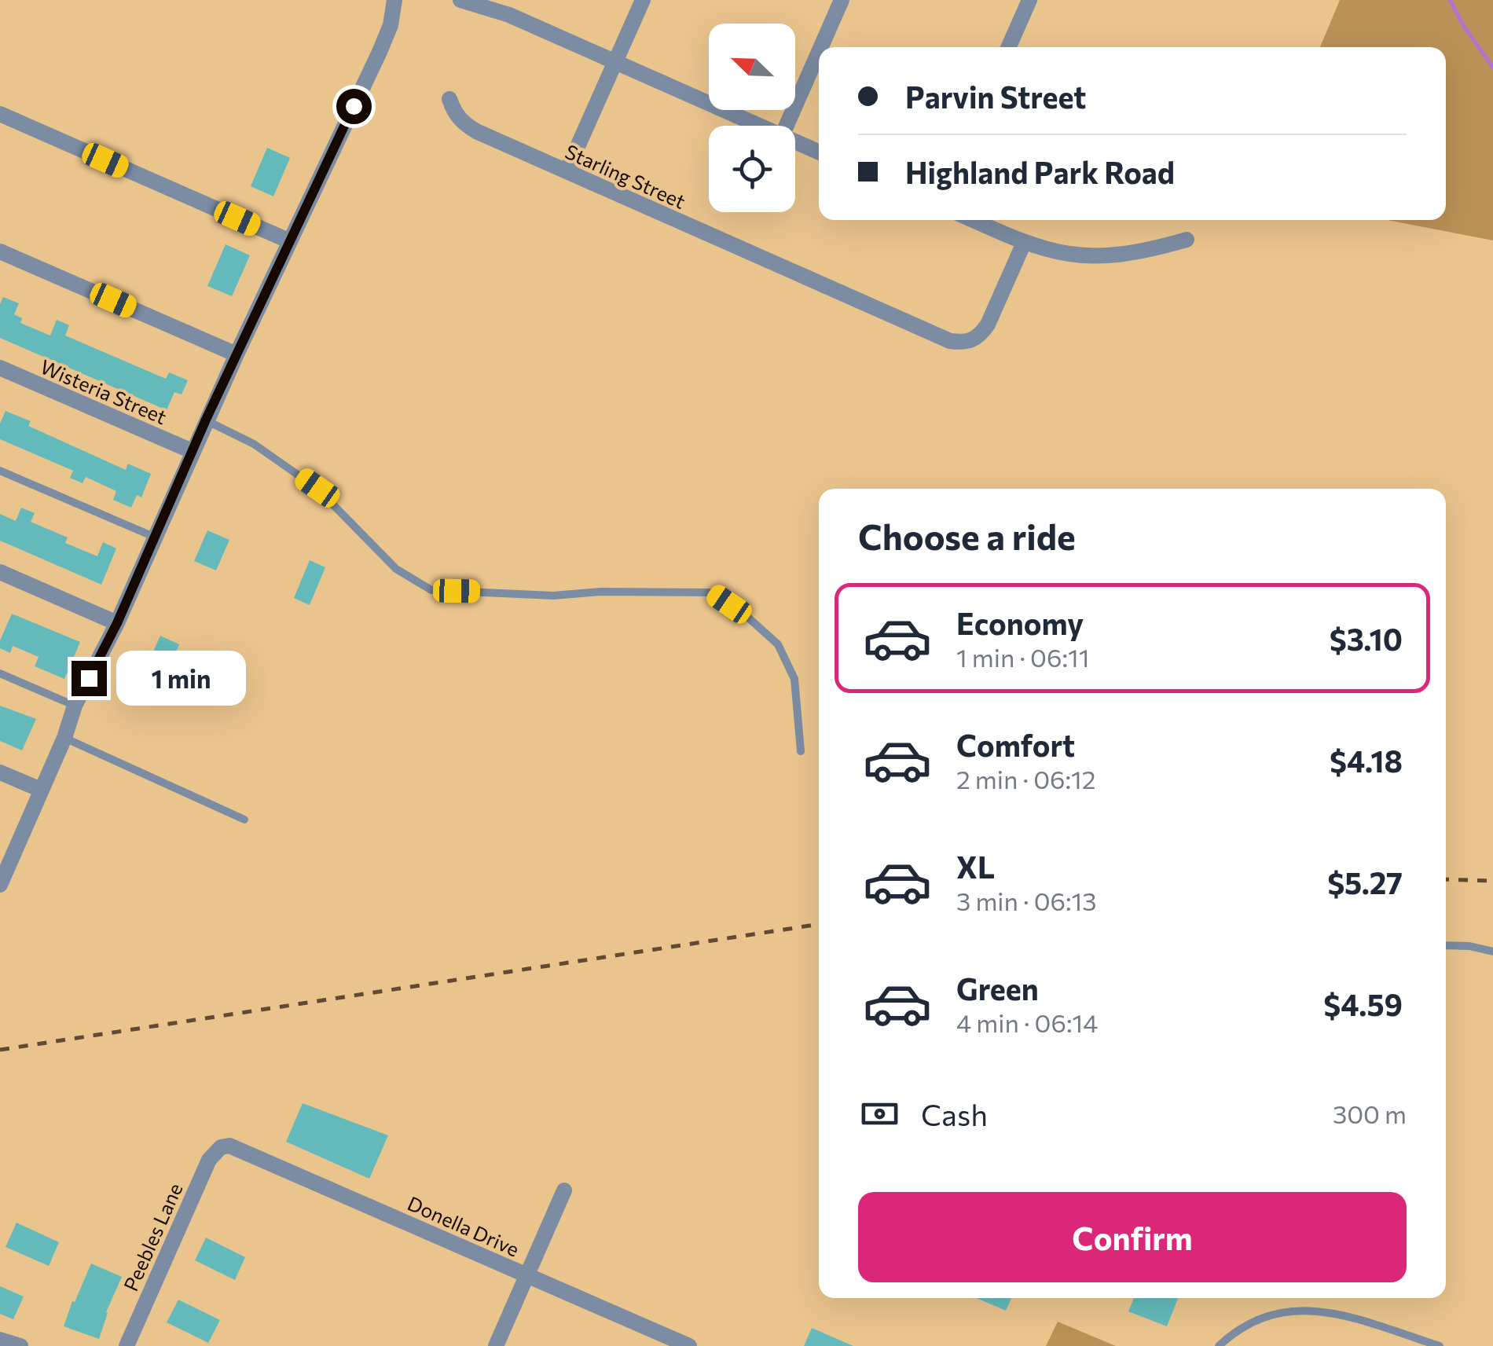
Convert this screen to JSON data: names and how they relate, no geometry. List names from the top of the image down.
{
  "streets": {
    "street": [
      "Starling Street",
      "Wisteria Street",
      "Donella Drive",
      "Peebles Lane"
    ]
  },
  "crossings": [
    ["Donella Drive", "Peebles Lane"]
  ],
  "north": "top left",
  "page": {
    "banner": ["Parvin Street", "Highland Park Road"],
    "heading": "Choose a ride",
    "list": [
      {
        "name": "Economy",
        "note": "1 min · 06:11",
        "value": "$3.10"
      },
      {
        "name": "Comfort",
        "note": "2 min · 06:12",
        "value": "$4.18"
      },
      {
        "name": "XL",
        "note": "3 min · 06:13",
        "value": "$5.27"
      },
      {
        "name": "Green",
        "note": "4 min · 06:14",
        "value": "$4.59"
      }
    ],
    "bubble": "1 min",
    "pay": ["Cash", "300 m"],
    "buttons": "Confirm"
  }
}
